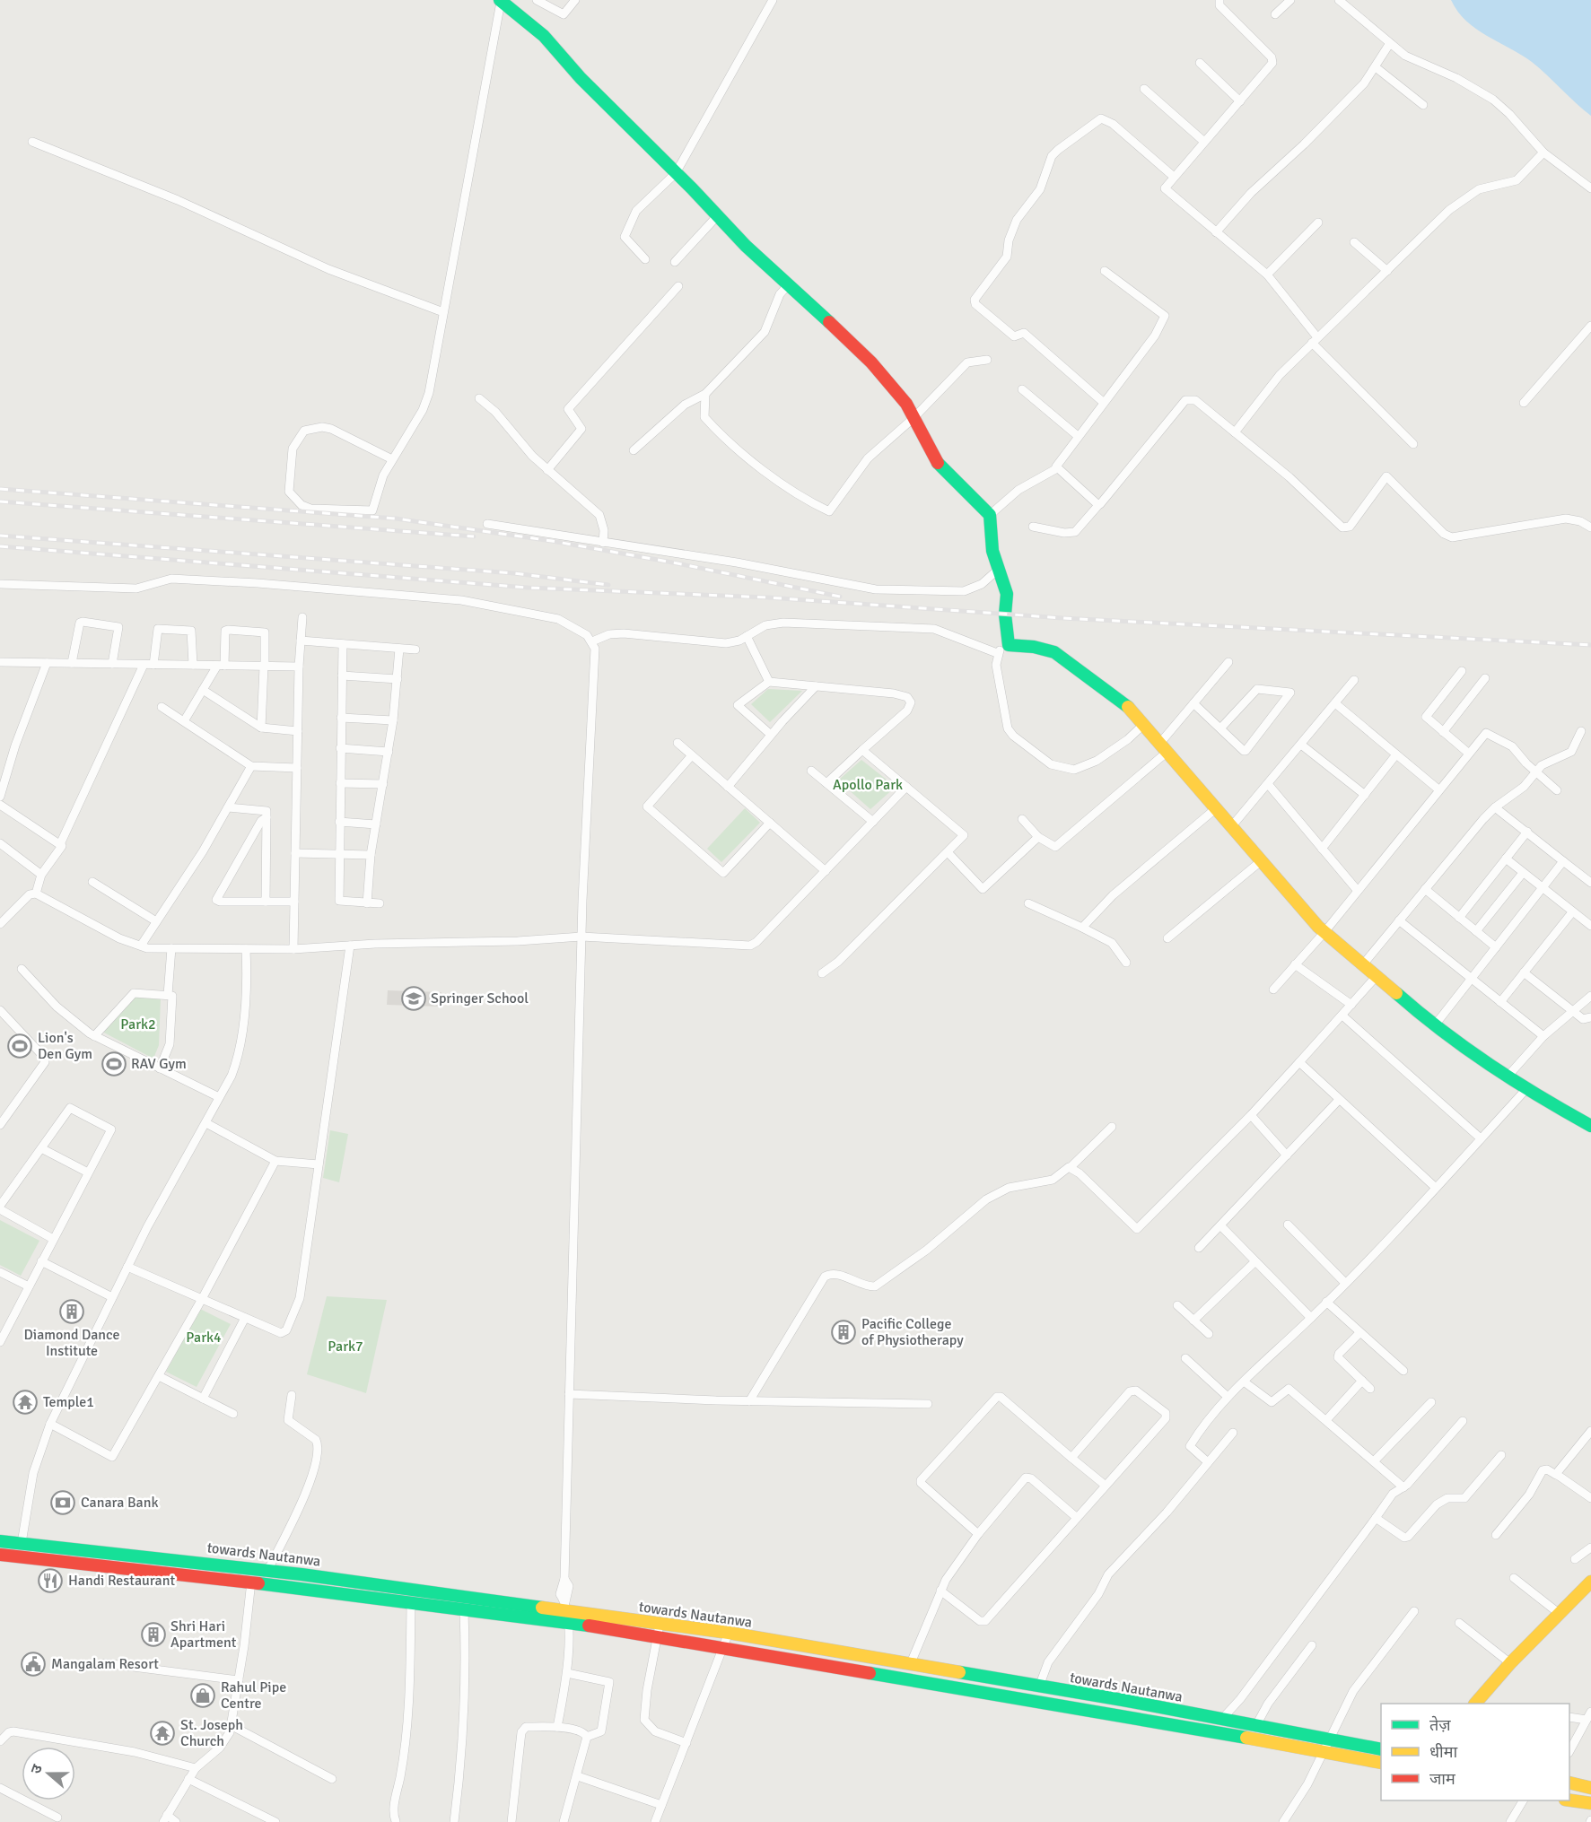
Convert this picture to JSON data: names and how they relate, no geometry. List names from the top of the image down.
{
  "streets": {
    "main road": ["towards Nautanwa"]
  },
  "parks": [
    "Apollo Park",
    "Park2",
    "Park4",
    "Park7"
  ],
  "places": {
    "school or university": ["Springer School"],
    "sports": ["Lion's Den Gym", "RAV Gym"],
    "building": ["Diamond Dance Institute", "Pacific College of Physiotherapy", "Shri Hari Apartment"],
    "temple": ["Temple1", "St. Joseph Church"],
    "bank": ["Canara Bank"],
    "restaurant": ["Handi Restaurant"],
    "public building": ["Mangalam Resort"],
    "shop": ["Rahul Pipe Centre"]
  },
  "legend": ["तेज़", "धीमा", "जाम"],
  "north": "left"
}
